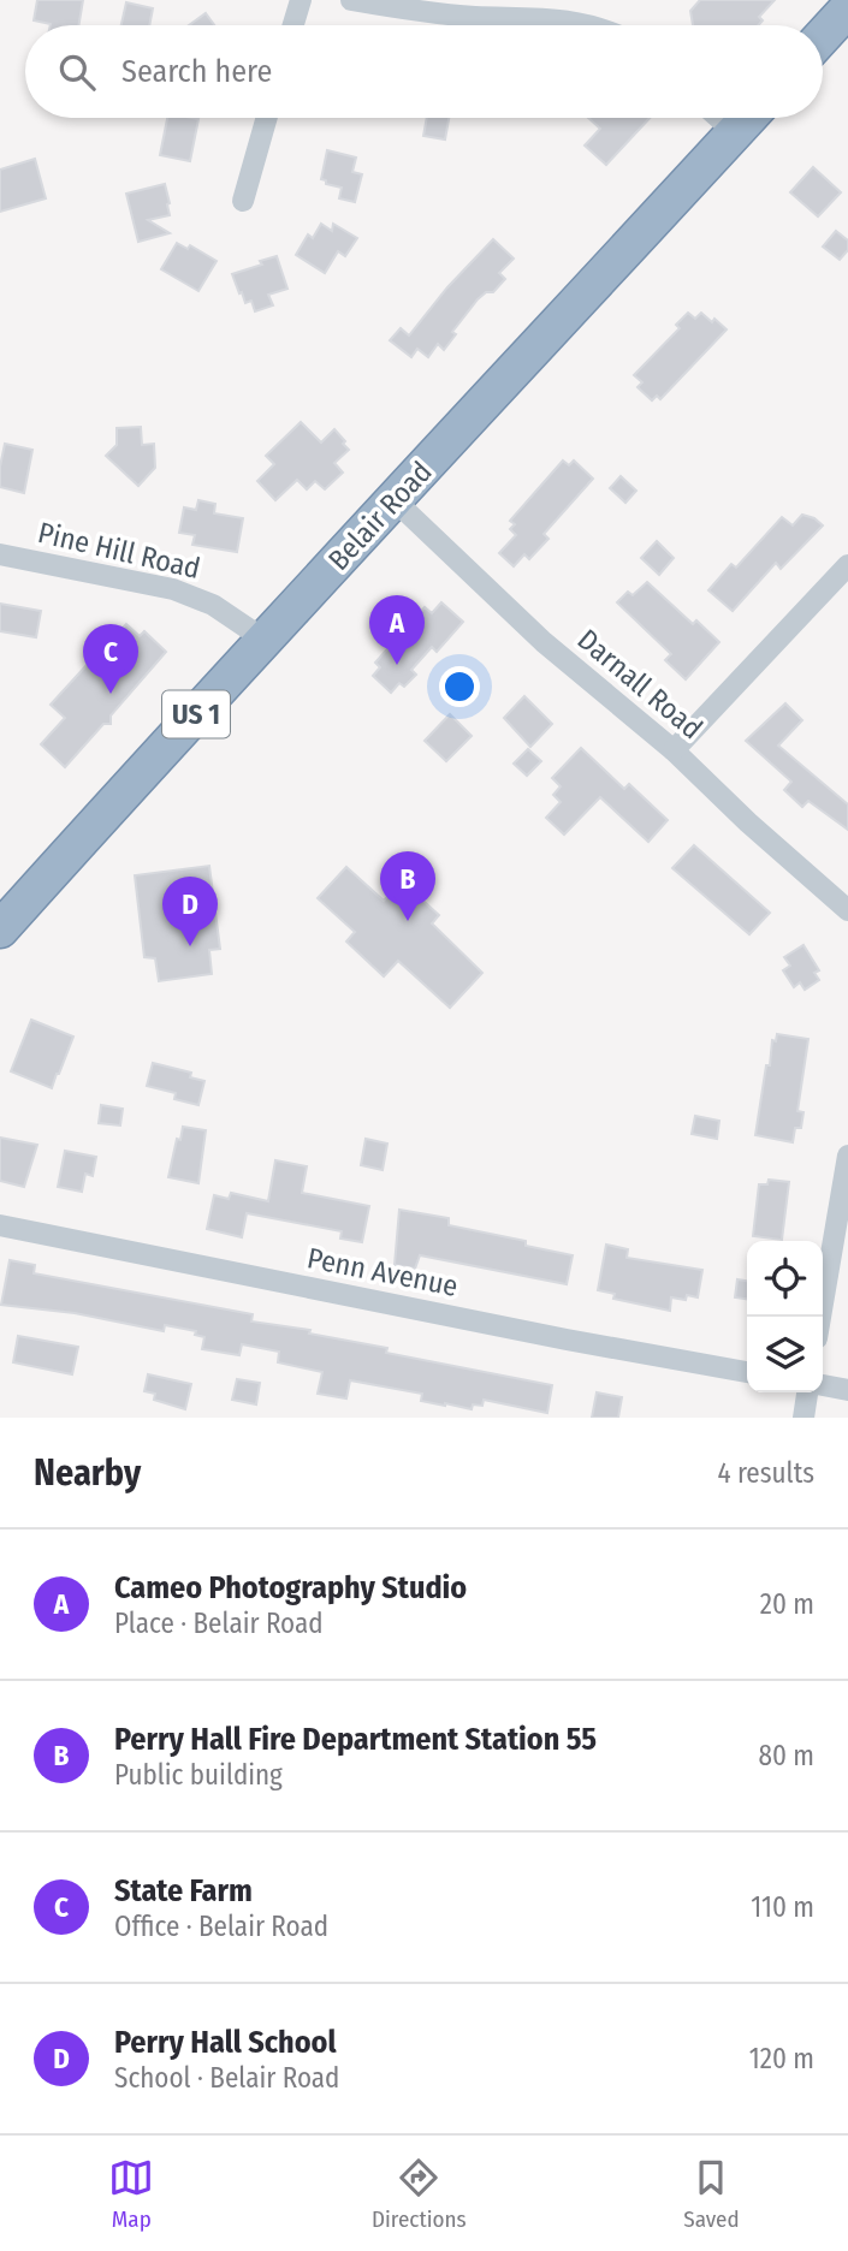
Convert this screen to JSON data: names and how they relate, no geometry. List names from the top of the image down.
{
  "streets": {
    "highway": ["Belair Road", "US 1"],
    "street": ["Pine Hill Road", "Darnall Road", "Penn Avenue"]
  },
  "crossings": [
    ["Belair Road", "Pine Hill Road"],
    ["Belair Road", "Darnall Road"]
  ],
  "page": {
    "search": "Search here",
    "pins": [
      "A",
      "C",
      "B",
      "D"
    ],
    "heading": ["Nearby", "4 results"],
    "list": [
      {
        "mark": "A",
        "name": "Cameo Photography Studio",
        "note": "Place · Belair Road",
        "value": "20 m"
      },
      {
        "mark": "B",
        "name": "Perry Hall Fire Department Station 55",
        "note": "Public building",
        "value": "80 m"
      },
      {
        "mark": "C",
        "name": "State Farm",
        "note": "Office · Belair Road",
        "value": "110 m"
      },
      {
        "mark": "D",
        "name": "Perry Hall School",
        "note": "School · Belair Road",
        "value": "120 m"
      }
    ],
    "nav": ["Map", "Directions", "Saved"]
  }
}
